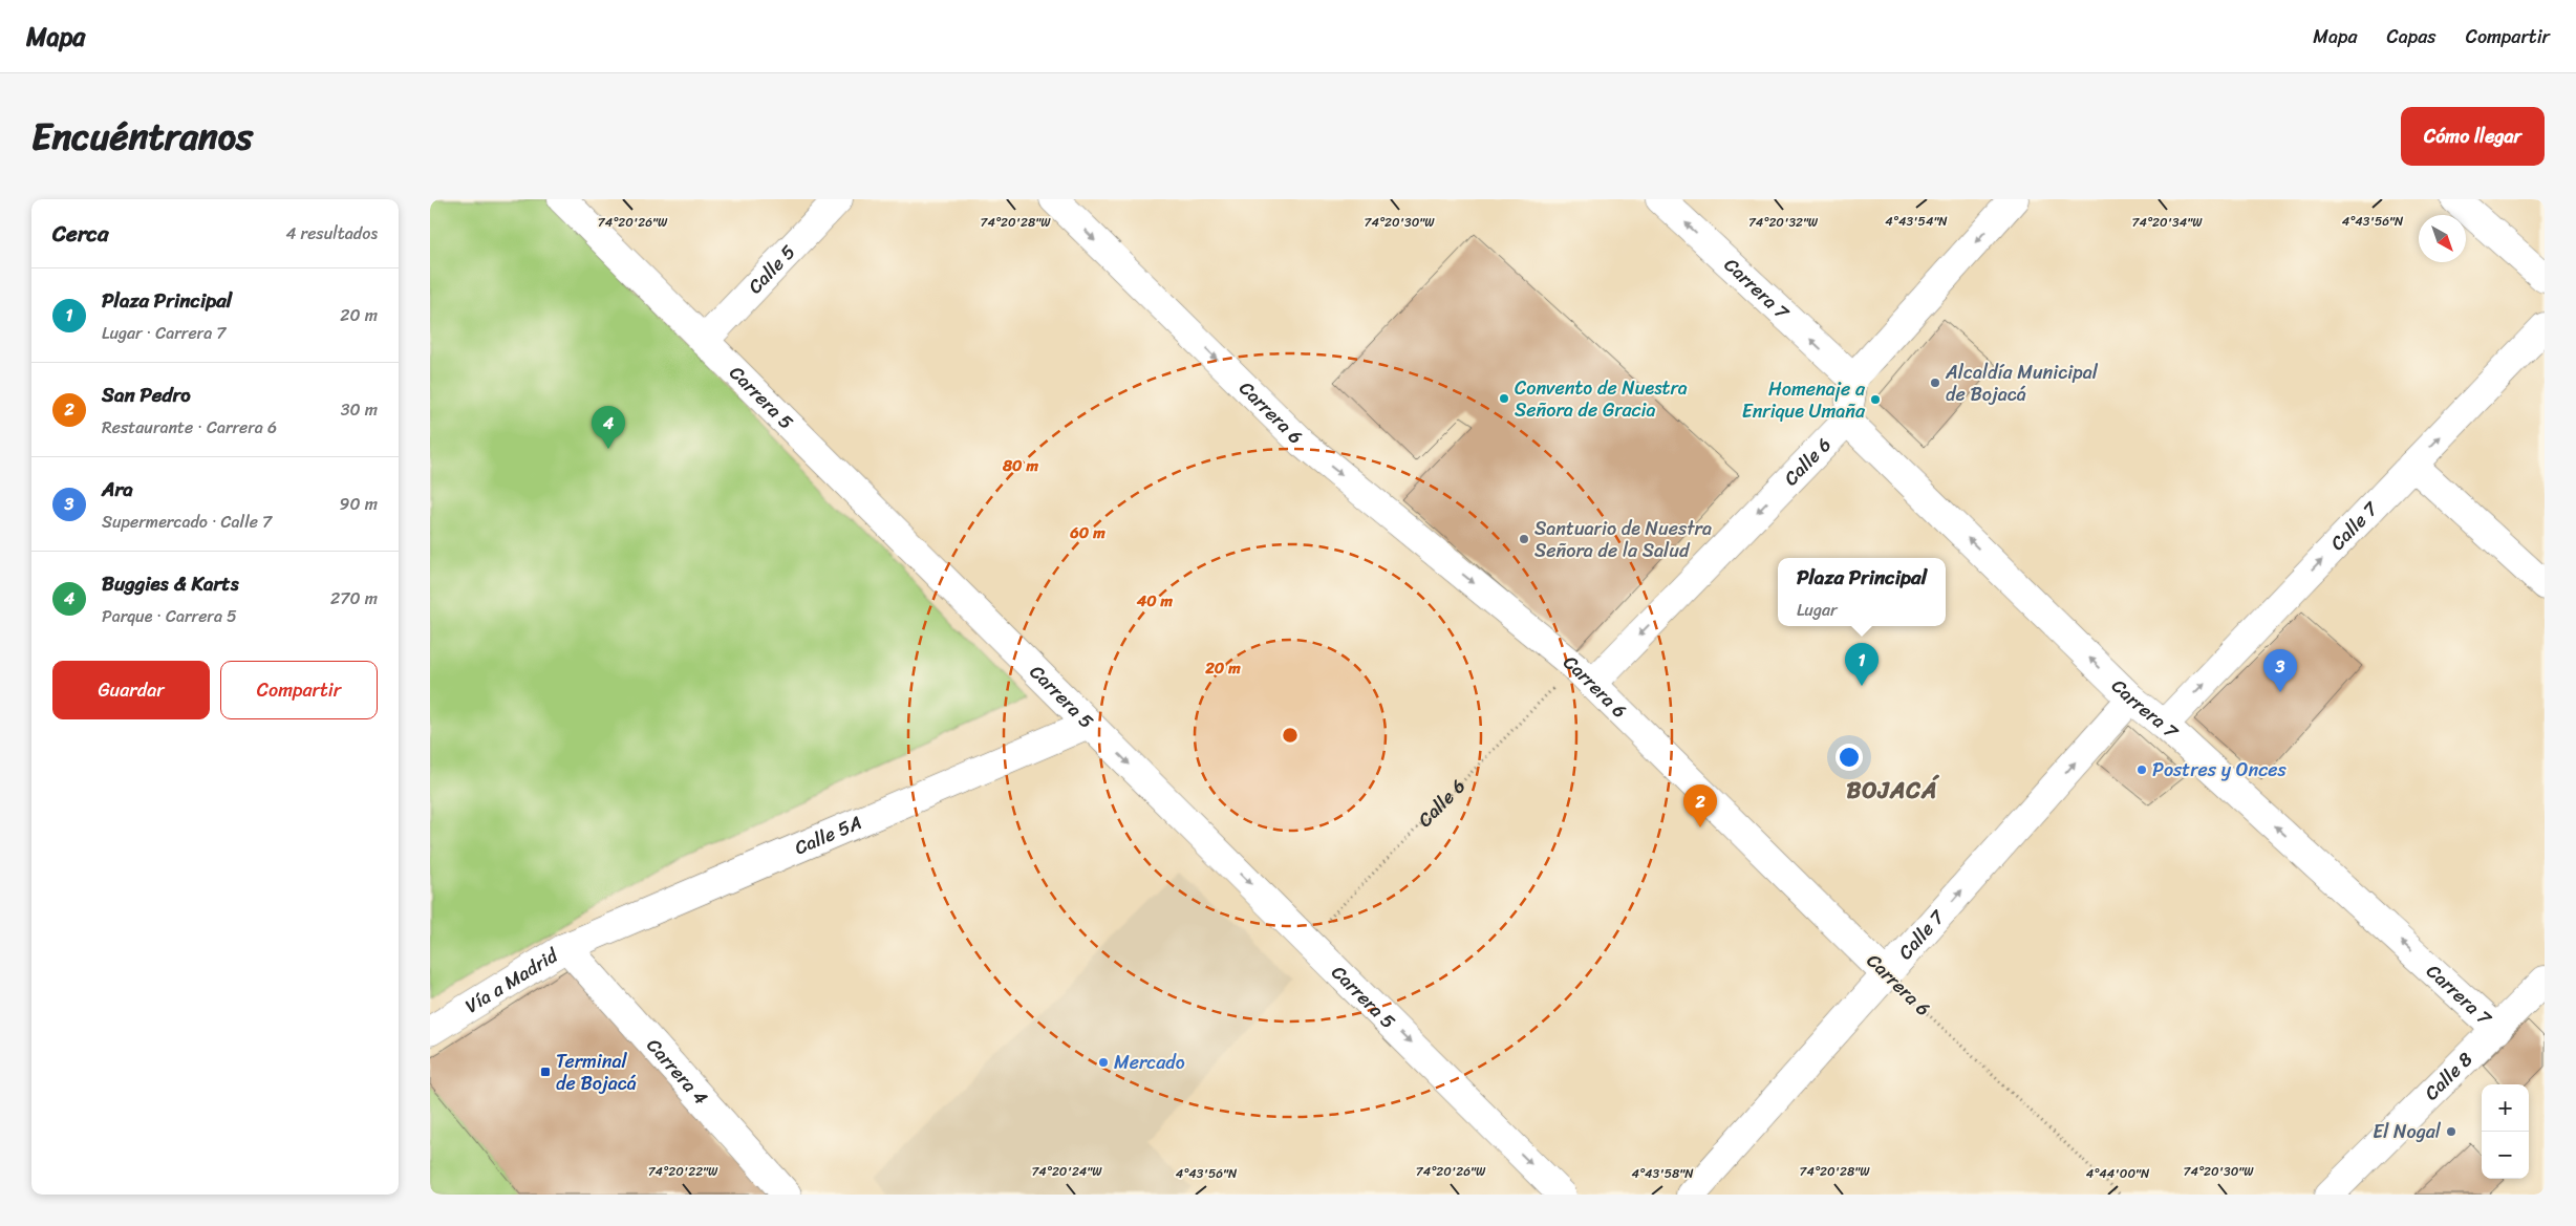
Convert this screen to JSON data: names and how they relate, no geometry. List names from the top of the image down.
{
  "streets": {
    "street": [
      "Calle 5",
      "Carrera 7",
      "Carrera 5",
      "Carrera 6",
      "Calle 6",
      "Calle 7",
      "Calle 5A",
      "Vía a Madrid",
      "Carrera 4",
      "Calle 8"
    ]
  },
  "crossings": [
    ["Calle 5", "Carrera 5"],
    ["Carrera 7", "Calle 6"],
    ["Carrera 7", "Calle 7"],
    ["Carrera 7", "Calle 8"],
    ["Carrera 5", "Calle 6"],
    ["Carrera 5", "Calle 5A"],
    ["Carrera 6", "Calle 6"],
    ["Carrera 6", "Calle 7"],
    ["Calle 5A", "Vía a Madrid"],
    ["Calle 5A", "Carrera 4"],
    ["Vía a Madrid", "Carrera 4"]
  ],
  "one_way": [
    "Carrera 7",
    "Carrera 5",
    "Carrera 6",
    "Calle 6",
    "Calle 7"
  ],
  "districts": ["BOJACÁ"],
  "places": {
    "other": [
      "Alcaldía Municipal de Bojacá",
      "Convento de Nuestra Señora de Gracia",
      "Homenaje a Enrique Umaña",
      "Santuario de Nuestra Señora de la Salud",
      "Postres y Onces",
      "Mercado",
      "El Nogal"
    ],
    "transit": ["Terminal de Bojacá"]
  },
  "north": "bottom right",
  "page": {
    "header": "Mapa",
    "nav": ["Mapa", "Capas", "Compartir"],
    "title": "Encuéntranos",
    "buttons": [
      "Cómo llegar",
      ["Guardar", "Compartir"]
    ],
    "heading": ["Cerca", "4 resultados"],
    "list": [
      {
        "mark": "1",
        "name": "Plaza Principal",
        "note": "Lugar · Carrera 7",
        "value": "20 m"
      },
      {
        "mark": "2",
        "name": "San Pedro",
        "note": "Restaurante · Carrera 6",
        "value": "30 m"
      },
      {
        "mark": "3",
        "name": "Ara",
        "note": "Supermercado · Calle 7",
        "value": "90 m"
      },
      {
        "mark": "4",
        "name": "Buggies & Karts",
        "note": "Parque · Carrera 5",
        "value": "270 m"
      }
    ],
    "pins": [
      "4",
      "1",
      "3",
      "2"
    ],
    "popup": ["Plaza Principal", "Lugar"],
    "map_buttons": ["+", "−"]
  },
  "coordinates": [
    "4°43'54\"N",
    "4°43'56\"N",
    "74°20'26\"W",
    "74°20'28\"W",
    "74°20'30\"W",
    "74°20'32\"W",
    "74°20'34\"W",
    "74°20'22\"W",
    "74°20'24\"W",
    "4°43'58\"N",
    "4°44'00\"N"
  ],
  "rings": [
    "80 m",
    "60 m",
    "40 m",
    "20 m"
  ]
}
